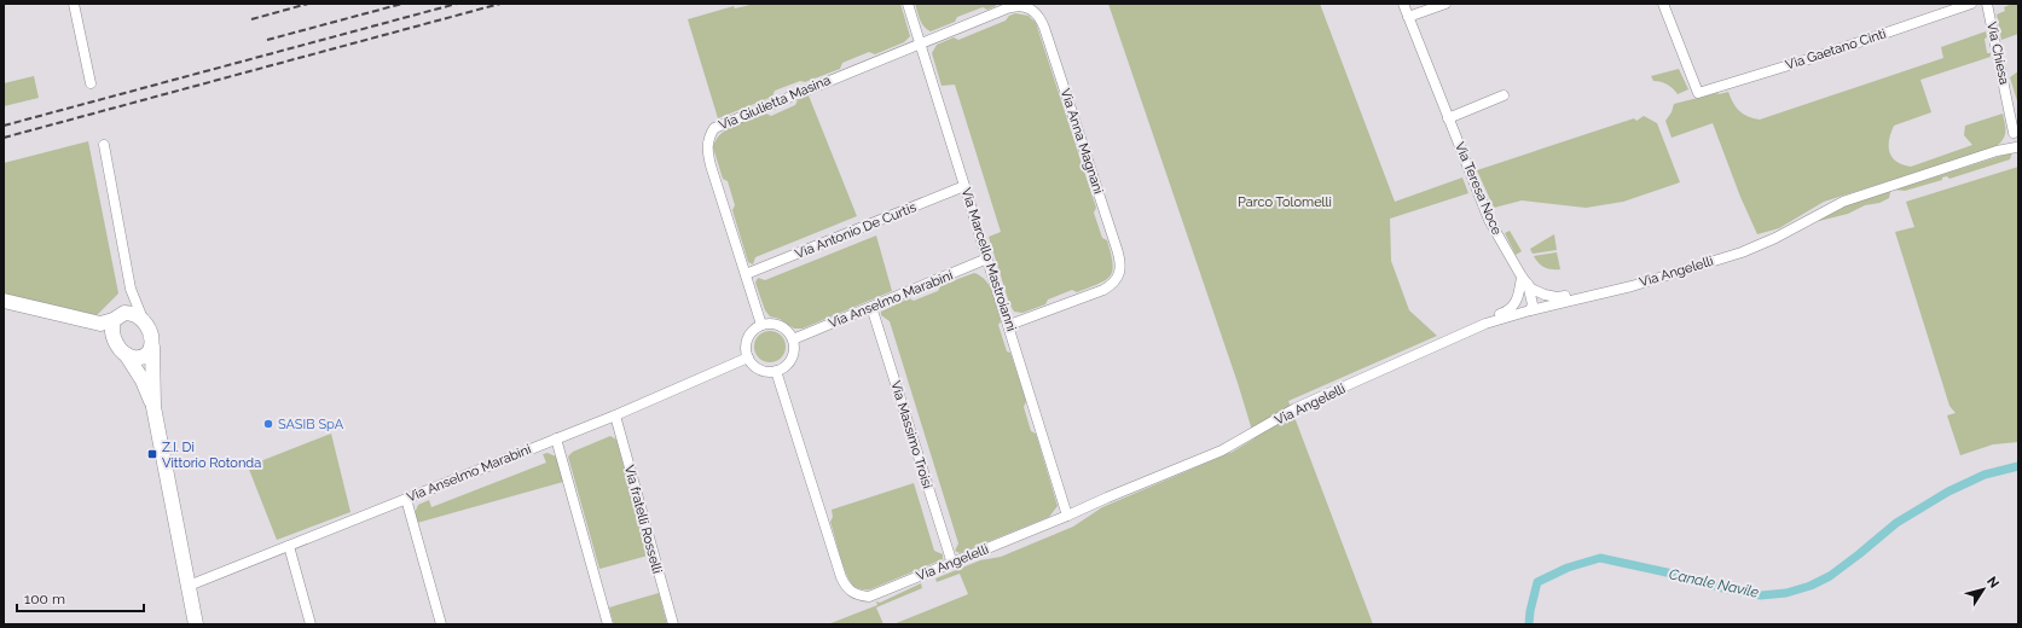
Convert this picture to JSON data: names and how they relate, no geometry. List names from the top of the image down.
{
  "streets": {
    "street": [
      "Via Gaetano Cinti",
      "Via Chiesa",
      "Via Giulietta Masina",
      "Via Anna Magnani",
      "Via Teresa Noce",
      "Via Antonio De Curtis",
      "Via Marcello Mastroianni",
      "Via Angelelli",
      "Via Anselmo Marabini",
      "Via Massimo Troisi",
      "Via fratelli Rosselli"
    ]
  },
  "crossings": [
    ["Via Chiesa", "Via Angelelli"],
    ["Via Giulietta Masina", "Via Anna Magnani"],
    ["Via Giulietta Masina", "Via Antonio De Curtis"],
    ["Via Giulietta Masina", "Via Marcello Mastroianni"],
    ["Via Giulietta Masina", "Via Angelelli"],
    ["Via Giulietta Masina", "Via Anselmo Marabini"],
    ["Via Anna Magnani", "Via Marcello Mastroianni"],
    ["Via Teresa Noce", "Via Angelelli"],
    ["Via Antonio De Curtis", "Via Marcello Mastroianni"],
    ["Via Marcello Mastroianni", "Via Angelelli"],
    ["Via Marcello Mastroianni", "Via Anselmo Marabini"],
    ["Via Angelelli", "Via Anselmo Marabini"],
    ["Via Angelelli", "Via Massimo Troisi"],
    ["Via Anselmo Marabini", "Via Massimo Troisi"],
    ["Via Anselmo Marabini", "Via fratelli Rosselli"]
  ],
  "water": ["Canale Navile"],
  "parks": ["Parco Tolomelli"],
  "places": {
    "other": ["SASIB SpA"],
    "transit": ["Z.I. Di Vittorio Rotonda"]
  },
  "scale_bar": "100 m",
  "north": "top right"
}
